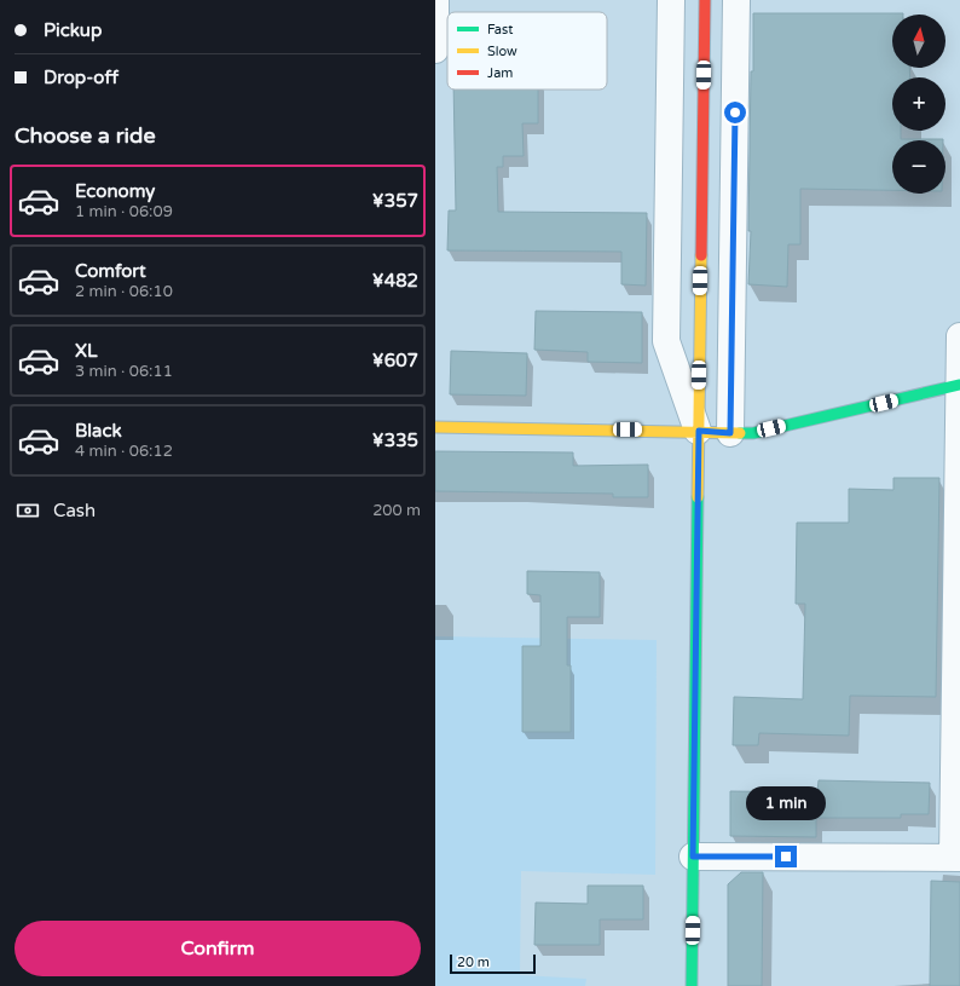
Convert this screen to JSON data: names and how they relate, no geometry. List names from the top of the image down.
{
  "legend": ["Fast", "Slow", "Jam"],
  "scale_bar": "20 m",
  "north": "top",
  "page": {
    "banner": ["Pickup", "Drop-off"],
    "map_buttons": ["+", "−"],
    "heading": "Choose a ride",
    "list": [
      {
        "name": "Economy",
        "note": "1 min · 06:09",
        "value": "¥357"
      },
      {
        "name": "Comfort",
        "note": "2 min · 06:10",
        "value": "¥482"
      },
      {
        "name": "XL",
        "note": "3 min · 06:11",
        "value": "¥607"
      },
      {
        "name": "Black",
        "note": "4 min · 06:12",
        "value": "¥335"
      }
    ],
    "pay": ["Cash", "200 m"],
    "bubble": "1 min",
    "buttons": "Confirm",
    "scale": "20 m"
  }
}
